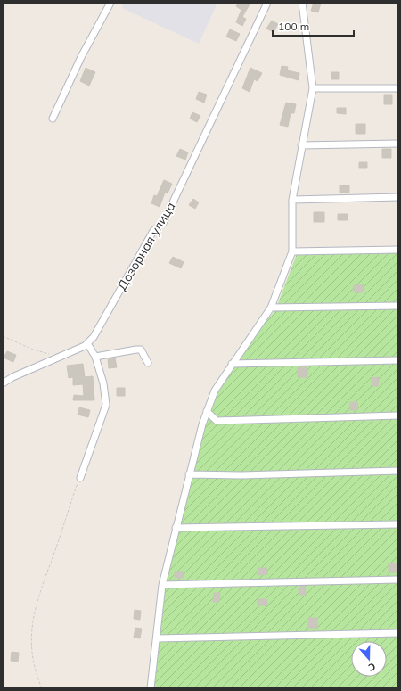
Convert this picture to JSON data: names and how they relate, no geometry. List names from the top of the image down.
{
  "streets": {
    "street": ["Дозорная улица"]
  },
  "scale_bar": "100 m",
  "north": "bottom"
}
